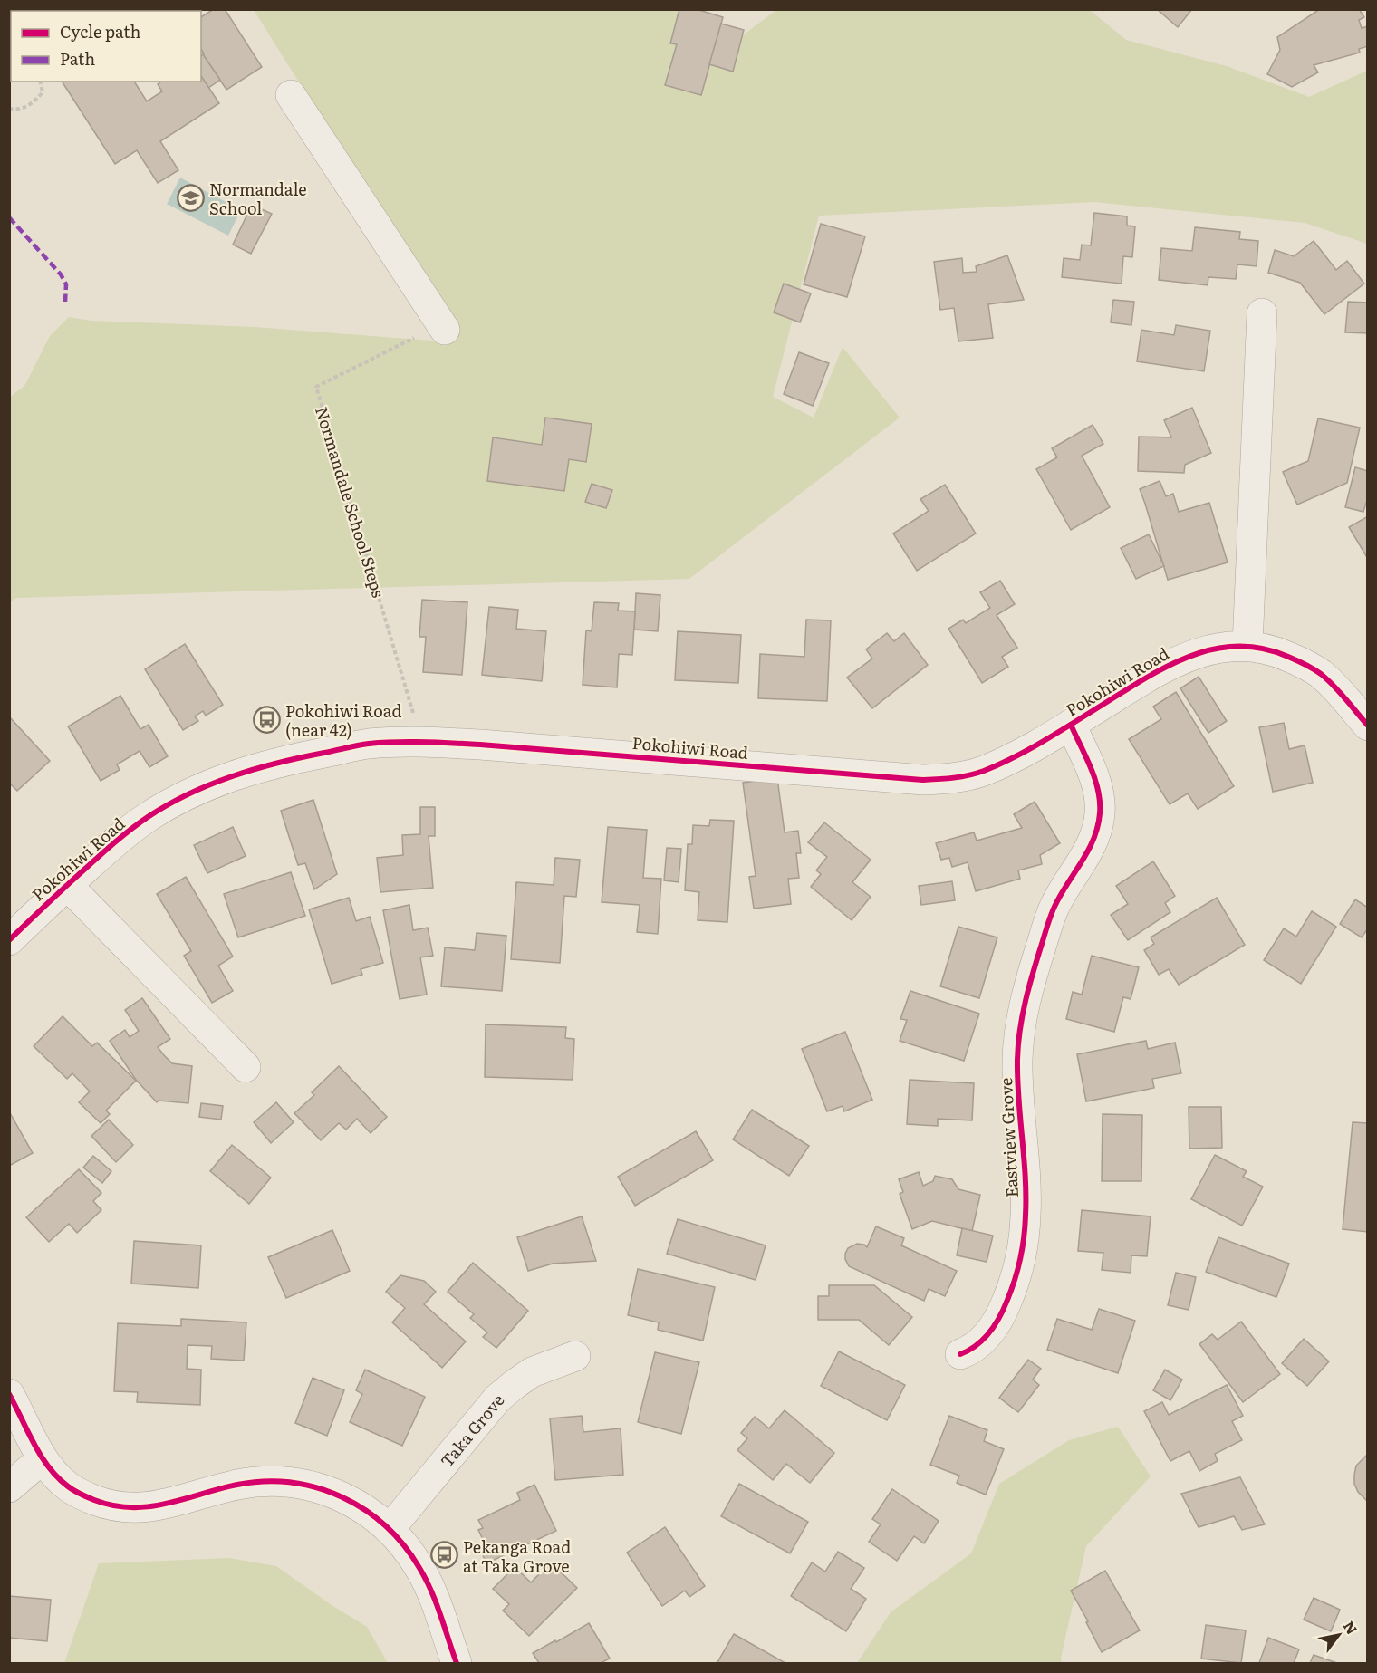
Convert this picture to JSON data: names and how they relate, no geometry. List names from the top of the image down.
{
  "streets": {
    "street": ["Pokohiwi Road", "Eastview Grove", "Taka Grove"],
    "path": ["Normandale School Steps"]
  },
  "crossings": [
    ["Normandale School Steps", "Pokohiwi Road"],
    ["Pokohiwi Road", "Eastview Grove"]
  ],
  "places": {
    "school or university": ["Normandale School"],
    "bus stop": ["Pokohiwi Road (near 42)", "Pekanga Road at Taka Grove"]
  },
  "legend": ["Cycle path", "Path"],
  "north": "top right"
}
